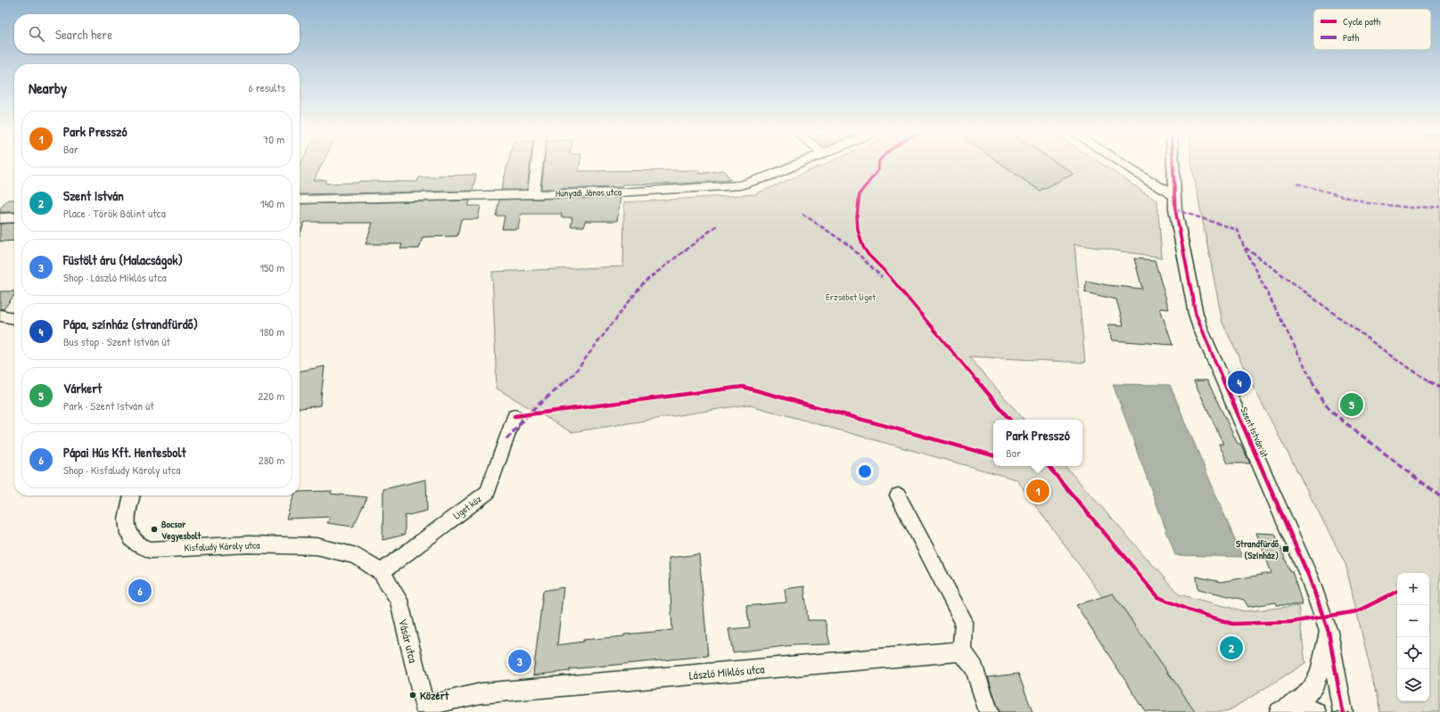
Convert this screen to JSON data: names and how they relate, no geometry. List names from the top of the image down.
{
  "streets": {
    "street": [
      "Hunyadi János utca",
      "Szent István út",
      "Liget köz",
      "Kisfaludy Károly utca",
      "Vásár utca",
      "László Miklós utca"
    ]
  },
  "crossings": [
    ["Liget köz", "Kisfaludy Károly utca"],
    ["Liget köz", "Vásár utca"],
    ["Kisfaludy Károly utca", "Vásár utca"],
    ["Vásár utca", "László Miklós utca"]
  ],
  "parks": ["Erzsébet liget"],
  "places": {
    "other": ["Bocsor Vegyesbolt", "Közért"],
    "transit": ["Strandfürdő (Színház)"]
  },
  "legend": ["Cycle path", "Path"],
  "page": {
    "search": "Search here",
    "heading": ["Nearby", "6 results"],
    "list": [
      {
        "mark": "1",
        "name": "Park Presszó",
        "note": "Bar",
        "value": "70 m"
      },
      {
        "mark": "2",
        "name": "Szent István",
        "note": "Place · Török Bálint utca",
        "value": "140 m"
      },
      {
        "mark": "3",
        "name": "Füstölt áru (Malacságok)",
        "note": "Shop · László Miklós utca",
        "value": "150 m"
      },
      {
        "mark": "4",
        "name": "Pápa, színház (strandfürdő)",
        "note": "Bus stop · Szent István út",
        "value": "180 m"
      },
      {
        "mark": "5",
        "name": "Várkert",
        "note": "Park · Szent István út",
        "value": "220 m"
      },
      {
        "mark": "6",
        "name": "Pápai Hús Kft. Hentesbolt",
        "note": "Shop · Kisfaludy Károly utca",
        "value": "280 m"
      }
    ],
    "pins": [
      "4",
      "5",
      "1",
      "6",
      "2",
      "3"
    ],
    "popup": ["Park Presszó", "Bar"],
    "map_buttons": ["+", "−"]
  }
}
